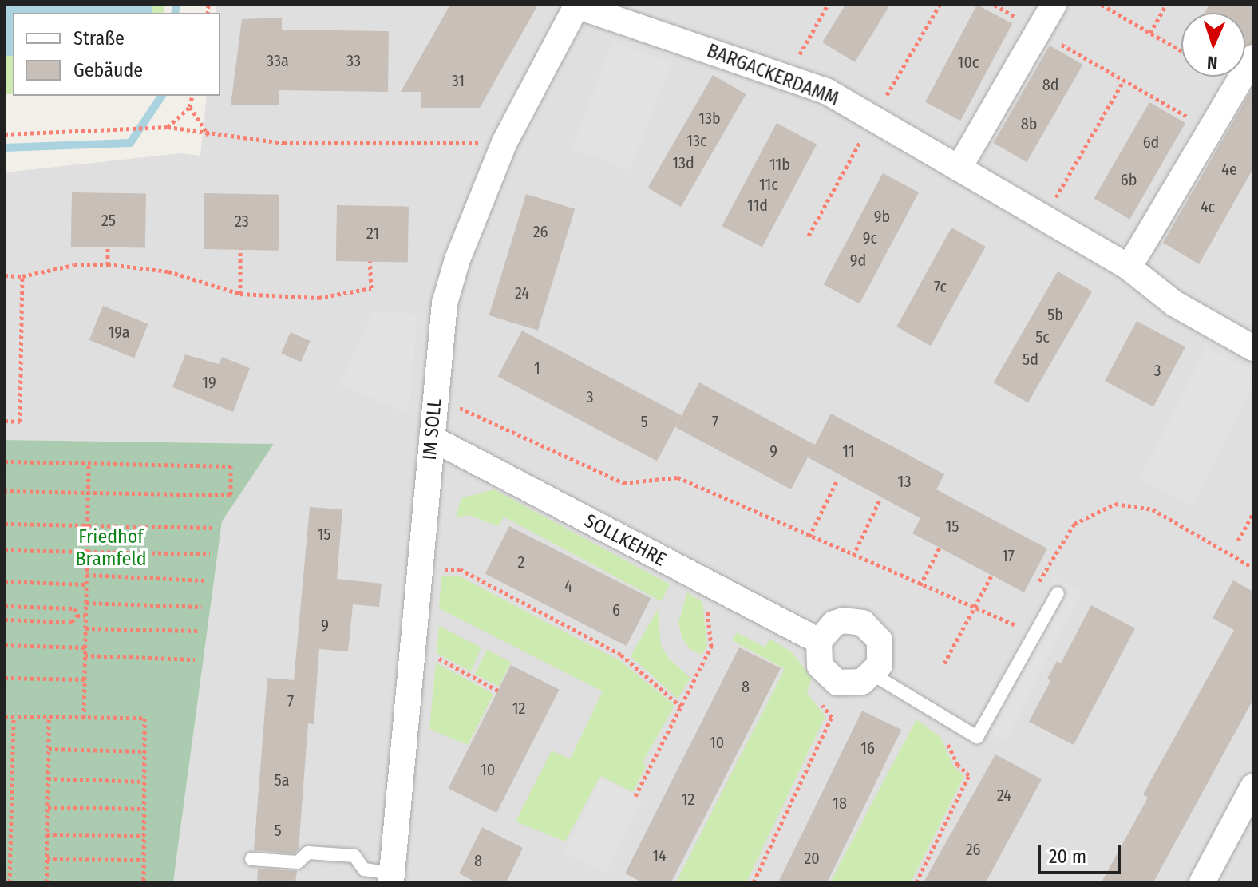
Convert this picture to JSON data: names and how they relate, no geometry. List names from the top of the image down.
{
  "streets": {
    "street": ["BARGACKERDAMM", "IM SOLL", "SOLLKEHRE"]
  },
  "crossings": [
    ["BARGACKERDAMM", "IM SOLL"],
    ["IM SOLL", "SOLLKEHRE"]
  ],
  "parks": ["Friedhof Bramfeld"],
  "house_numbers": [
    "33a",
    "33",
    "10c",
    "31",
    "8d",
    "13b",
    "8b",
    "13c",
    "6d",
    "13d",
    "11b",
    "4e",
    "6b",
    "11c",
    "11d",
    "4c",
    "9b",
    "25",
    "23",
    "26",
    "21",
    "9c",
    "9d",
    "7c",
    "24",
    "5b",
    "19a",
    "5c",
    "5d",
    "1",
    "3",
    "19",
    "3",
    "5",
    "7",
    "9",
    "11",
    "13",
    "15",
    "15",
    "17",
    "2",
    "4",
    "6",
    "9",
    "8",
    "7",
    "12",
    "10",
    "16",
    "10",
    "5a",
    "24",
    "12",
    "18",
    "5",
    "26",
    "14",
    "20",
    "8"
  ],
  "legend": ["Straße", "Gebäude"],
  "scale_bar": "20 m",
  "north": "bottom"
}
